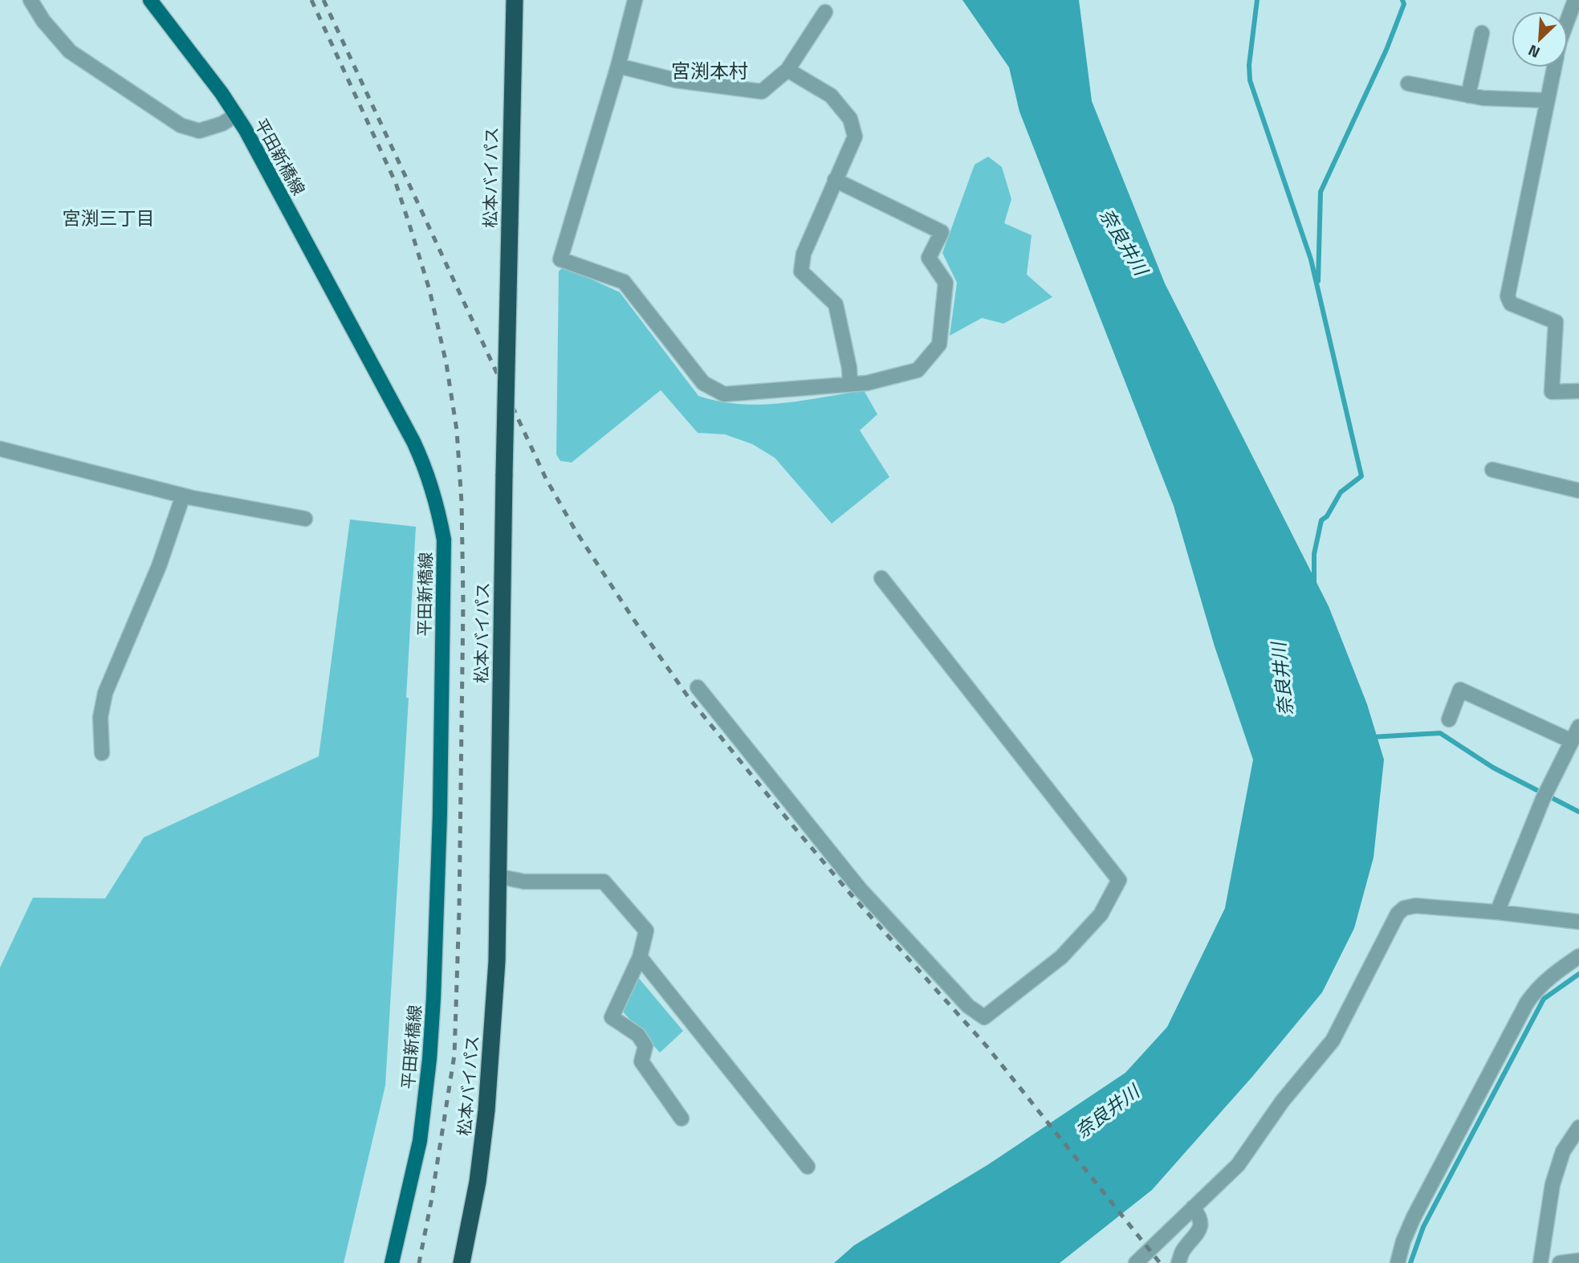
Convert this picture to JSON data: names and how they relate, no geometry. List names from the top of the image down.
{
  "streets": {
    "highway": ["松本バイパス"],
    "main road": ["平田新橋線"]
  },
  "districts": ["宮渕本村", "宮渕三丁目"],
  "water": ["奈良井川"],
  "north": "bottom left"
}
